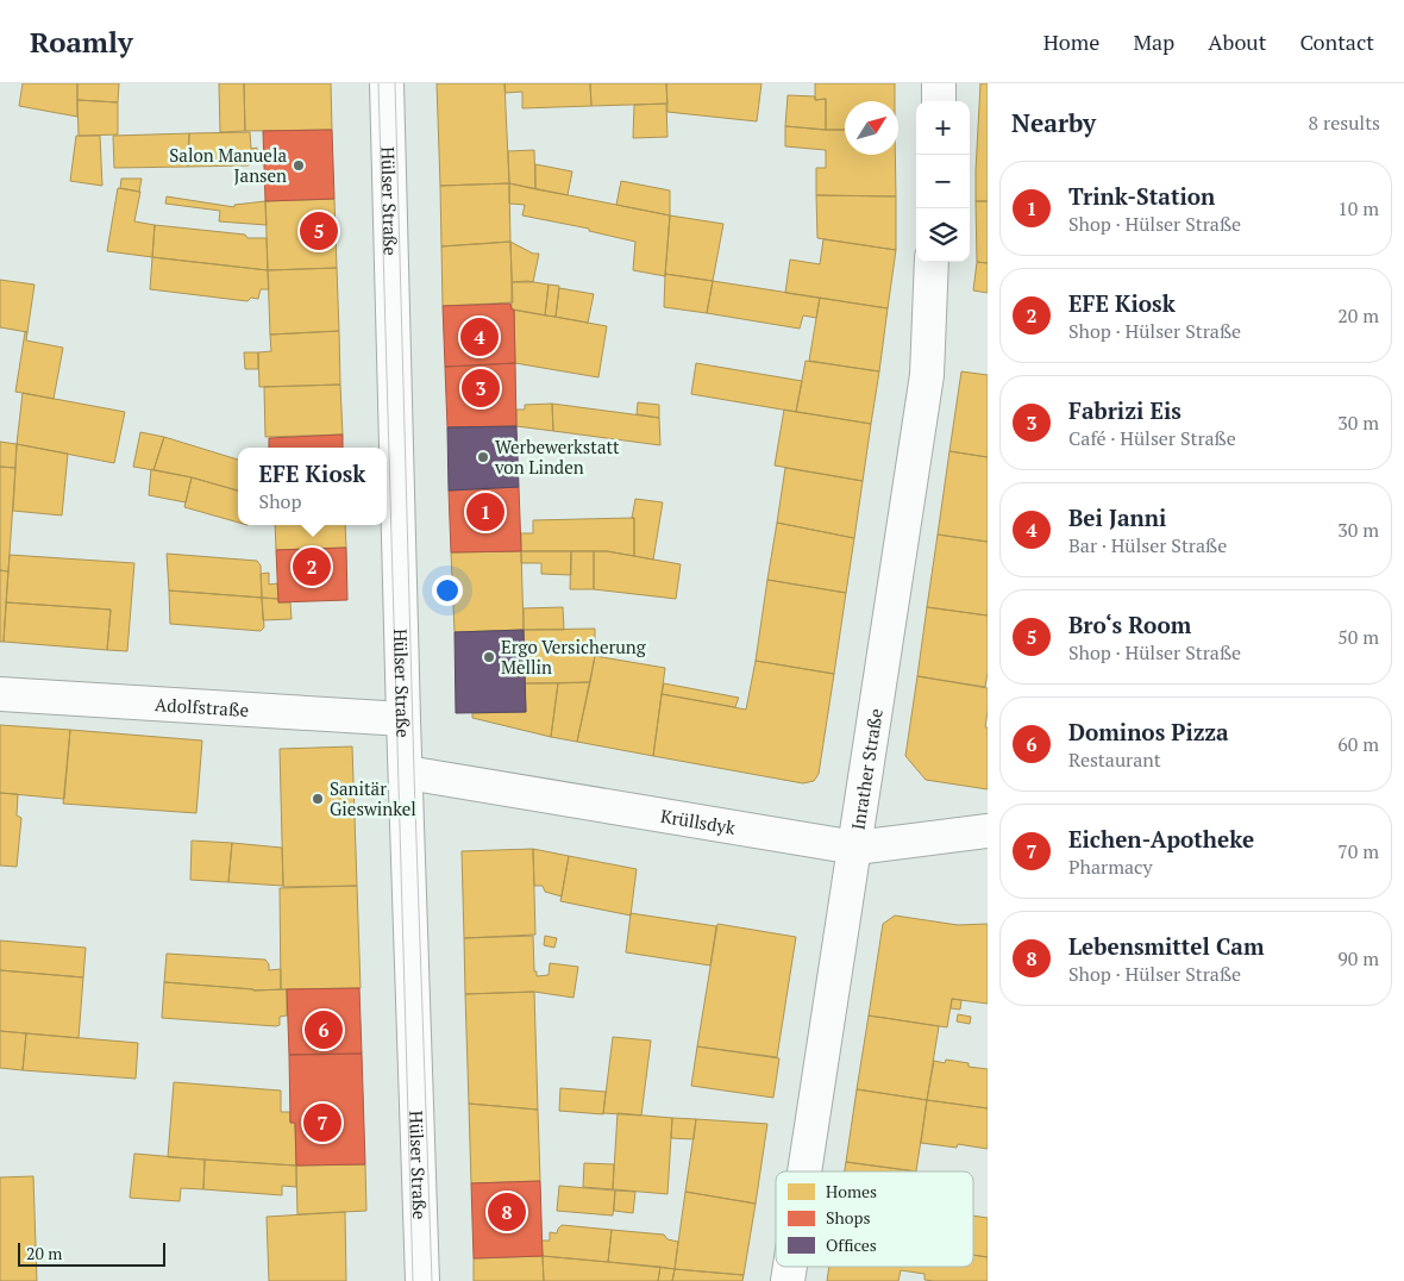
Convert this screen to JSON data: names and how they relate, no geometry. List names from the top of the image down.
{
  "streets": {
    "street": [
      "Hülser Straße",
      "Adolfstraße",
      "Inrather Straße",
      "Krüllsdyk"
    ]
  },
  "crossings": [
    ["Hülser Straße", "Adolfstraße"],
    ["Hülser Straße", "Krüllsdyk"],
    ["Inrather Straße", "Krüllsdyk"]
  ],
  "places": [
    "Salon Manuela Jansen",
    "Werbewerkstatt von Linden",
    "Ergo Versicherung Mellin",
    "Sanitär Gieswinkel"
  ],
  "legend": ["Homes", "Shops", "Offices"],
  "scale_bar": "20 m",
  "north": "top right",
  "page": {
    "header": "Roamly",
    "nav": [
      "Home",
      "Map",
      "About",
      "Contact"
    ],
    "heading": ["Nearby", "8 results"],
    "map_buttons": ["+", "−"],
    "list": [
      {
        "mark": "1",
        "name": "Trink-Station",
        "note": "Shop · Hülser Straße",
        "value": "10 m"
      },
      {
        "mark": "2",
        "name": "EFE Kiosk",
        "note": "Shop · Hülser Straße",
        "value": "20 m"
      },
      {
        "mark": "3",
        "name": "Fabrizi Eis",
        "note": "Café · Hülser Straße",
        "value": "30 m"
      },
      {
        "mark": "4",
        "name": "Bei Janni",
        "note": "Bar · Hülser Straße",
        "value": "30 m"
      },
      {
        "mark": "5",
        "name": "Bro‘s Room",
        "note": "Shop · Hülser Straße",
        "value": "50 m"
      },
      {
        "mark": "6",
        "name": "Dominos Pizza",
        "note": "Restaurant",
        "value": "60 m"
      },
      {
        "mark": "7",
        "name": "Eichen-Apotheke",
        "note": "Pharmacy",
        "value": "70 m"
      },
      {
        "mark": "8",
        "name": "Lebensmittel Cam",
        "note": "Shop · Hülser Straße",
        "value": "90 m"
      }
    ],
    "pins": [
      "5",
      "4",
      "3",
      "1",
      "2",
      "6",
      "7",
      "8"
    ],
    "popup": ["EFE Kiosk", "Shop"],
    "scale": "20 m"
  }
}
